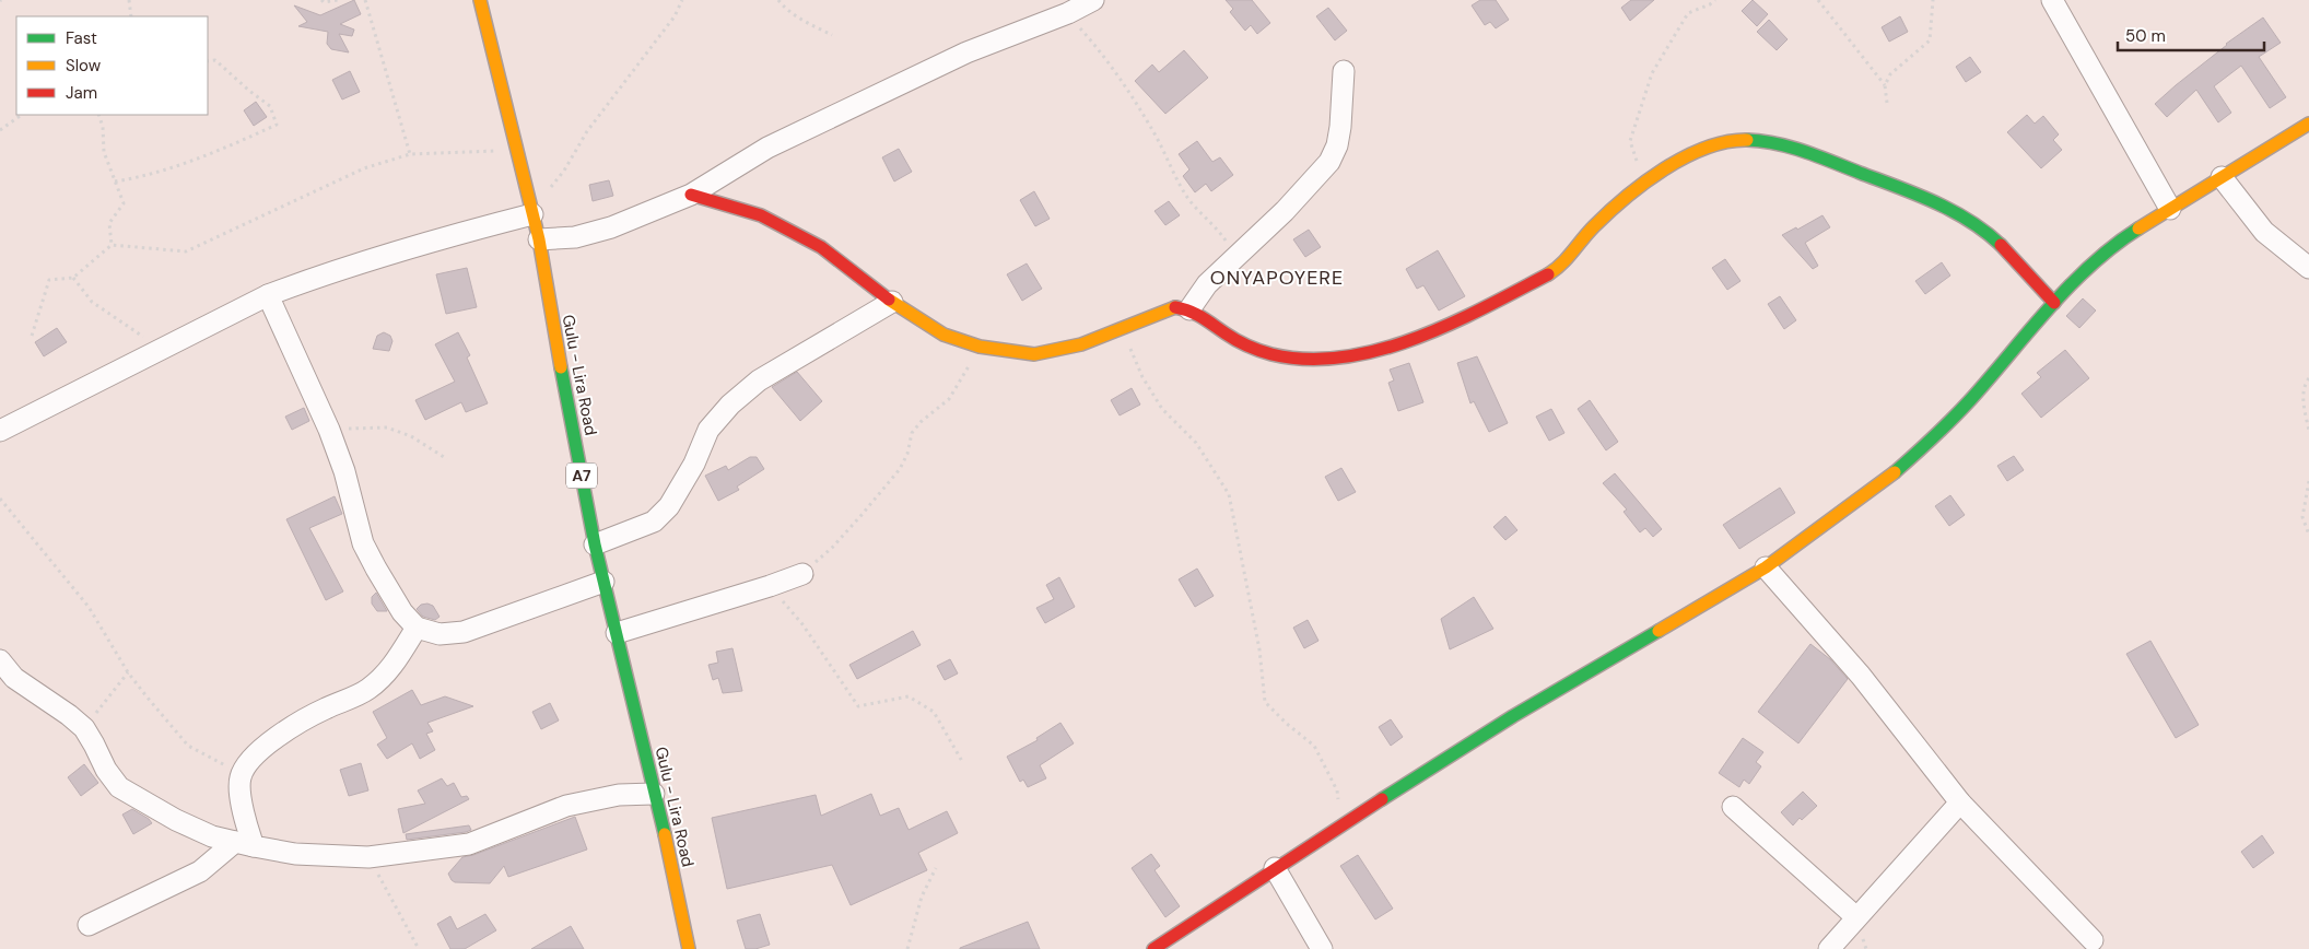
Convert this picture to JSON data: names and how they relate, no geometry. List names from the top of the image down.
{
  "streets": {
    "street": ["Gulu - Lira Road", "A7"]
  },
  "districts": ["ONYAPOYERE"],
  "legend": ["Fast", "Slow", "Jam"],
  "scale_bar": "50 m"
}
